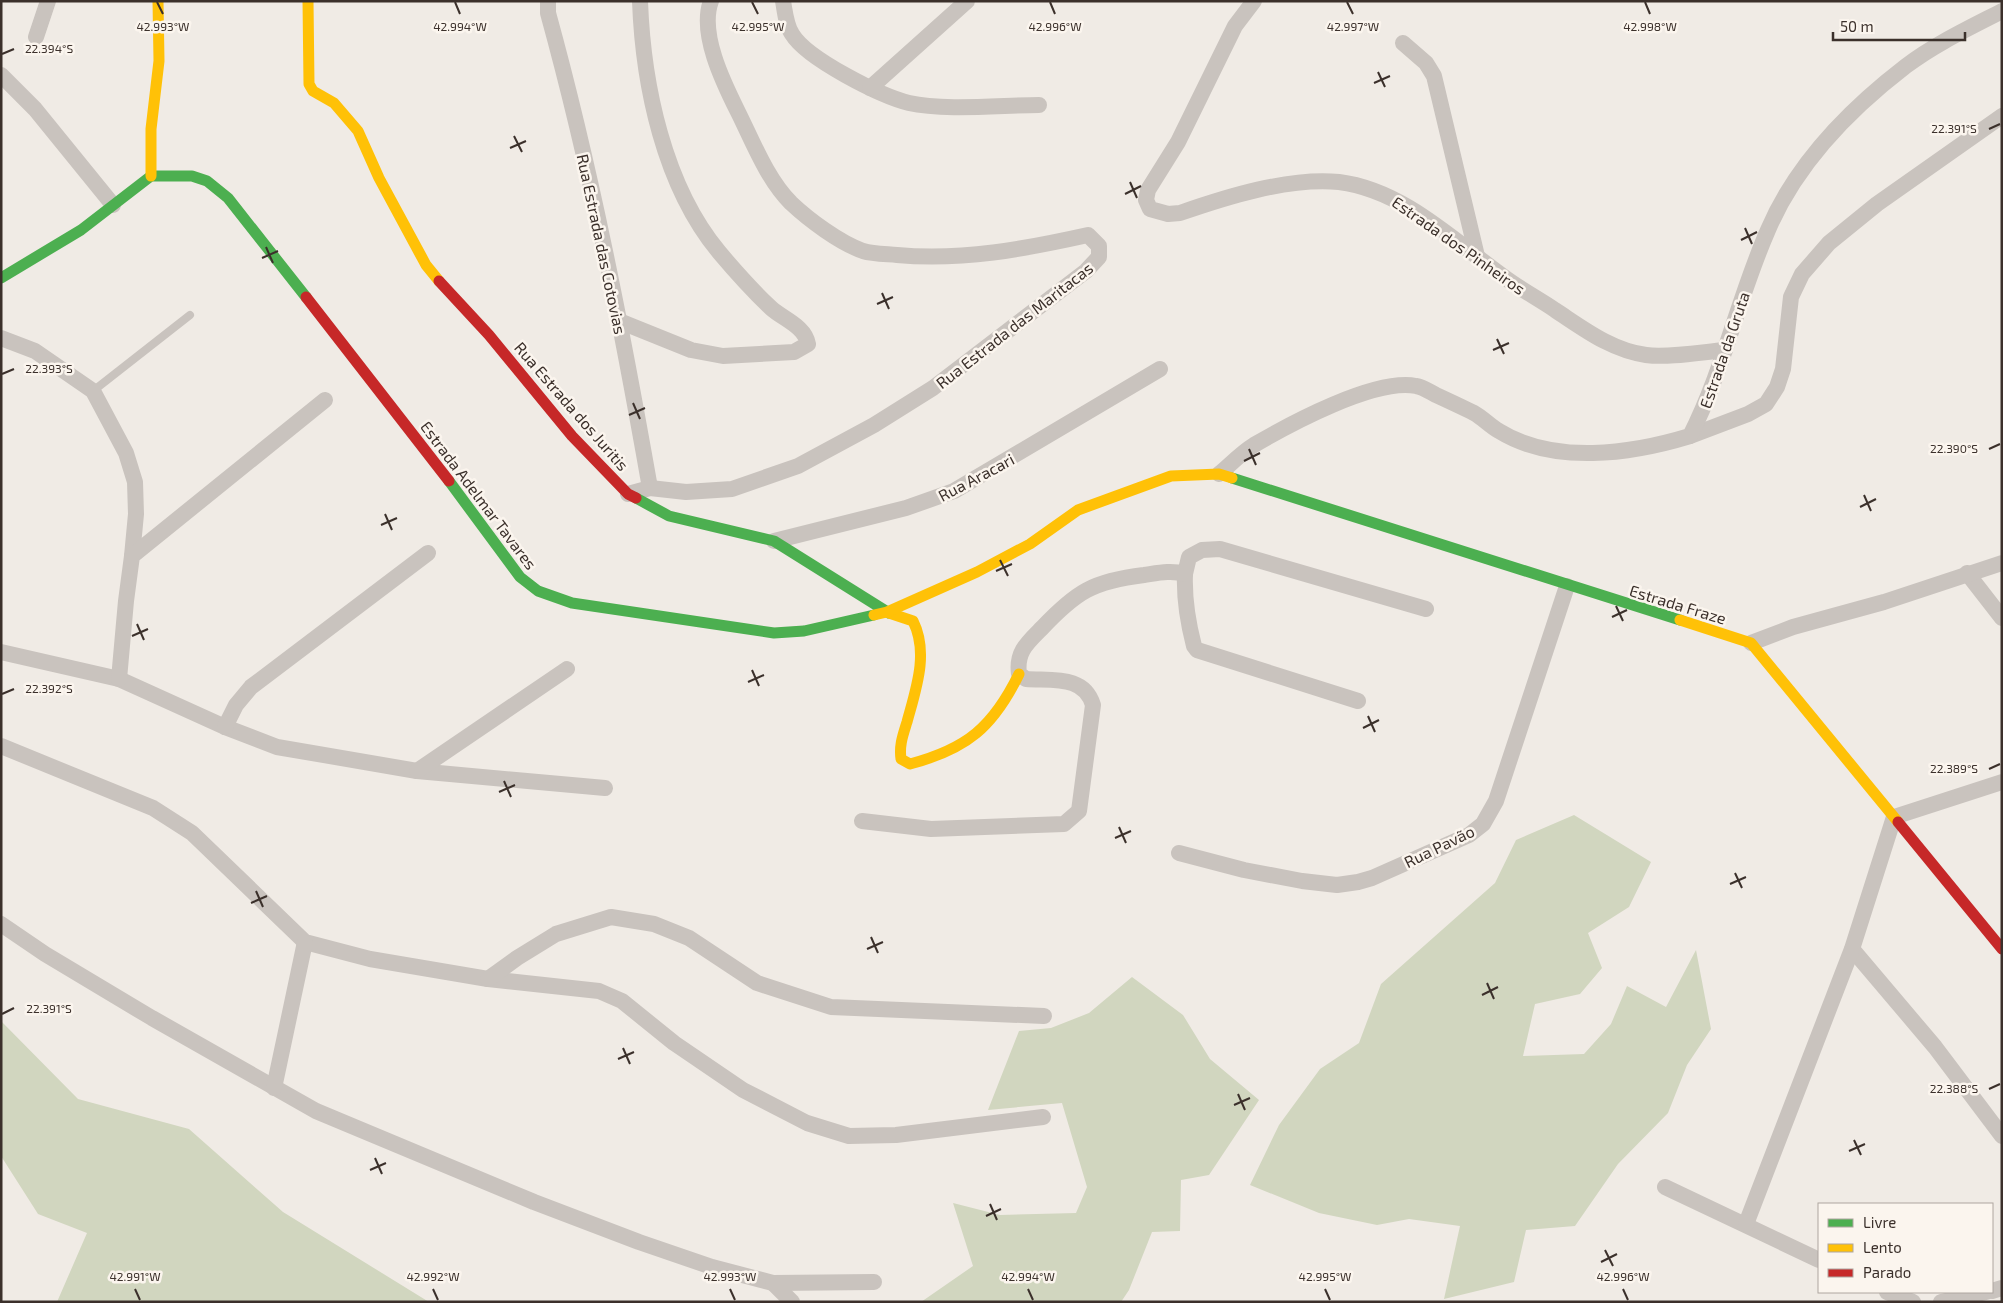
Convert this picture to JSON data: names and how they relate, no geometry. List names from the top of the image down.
{
  "streets": {
    "street": [
      "Rua Estrada das Cotovias",
      "Estrada dos Pinheiros",
      "Rua Estrada das Maritacas",
      "Estrada da Gruta",
      "Rua Estrada dos Juritis",
      "Rua Aracari",
      "Estrada Adelmar Tavares",
      "Estrada Fraze",
      "Rua Pavão"
    ]
  },
  "crossings": [
    ["Rua Estrada das Cotovias", "Rua Estrada das Maritacas"],
    ["Estrada dos Pinheiros", "Estrada da Gruta"],
    ["Rua Estrada das Maritacas", "Rua Estrada dos Juritis"],
    ["Rua Estrada dos Juritis", "Rua Aracari"],
    ["Rua Estrada dos Juritis", "Estrada Adelmar Tavares"],
    ["Estrada Adelmar Tavares", "Estrada Fraze"],
    ["Estrada Fraze", "Rua Pavão"]
  ],
  "legend": ["Livre", "Lento", "Parado"],
  "scale_bar": "50 m",
  "coordinates": [
    "42.993°W",
    "42.994°W",
    "42.995°W",
    "42.996°W",
    "42.997°W",
    "42.998°W",
    "22.394°S",
    "22.391°S",
    "22.393°S",
    "22.390°S",
    "22.392°S",
    "22.389°S",
    "22.388°S",
    "42.991°W",
    "42.992°W"
  ]
}
